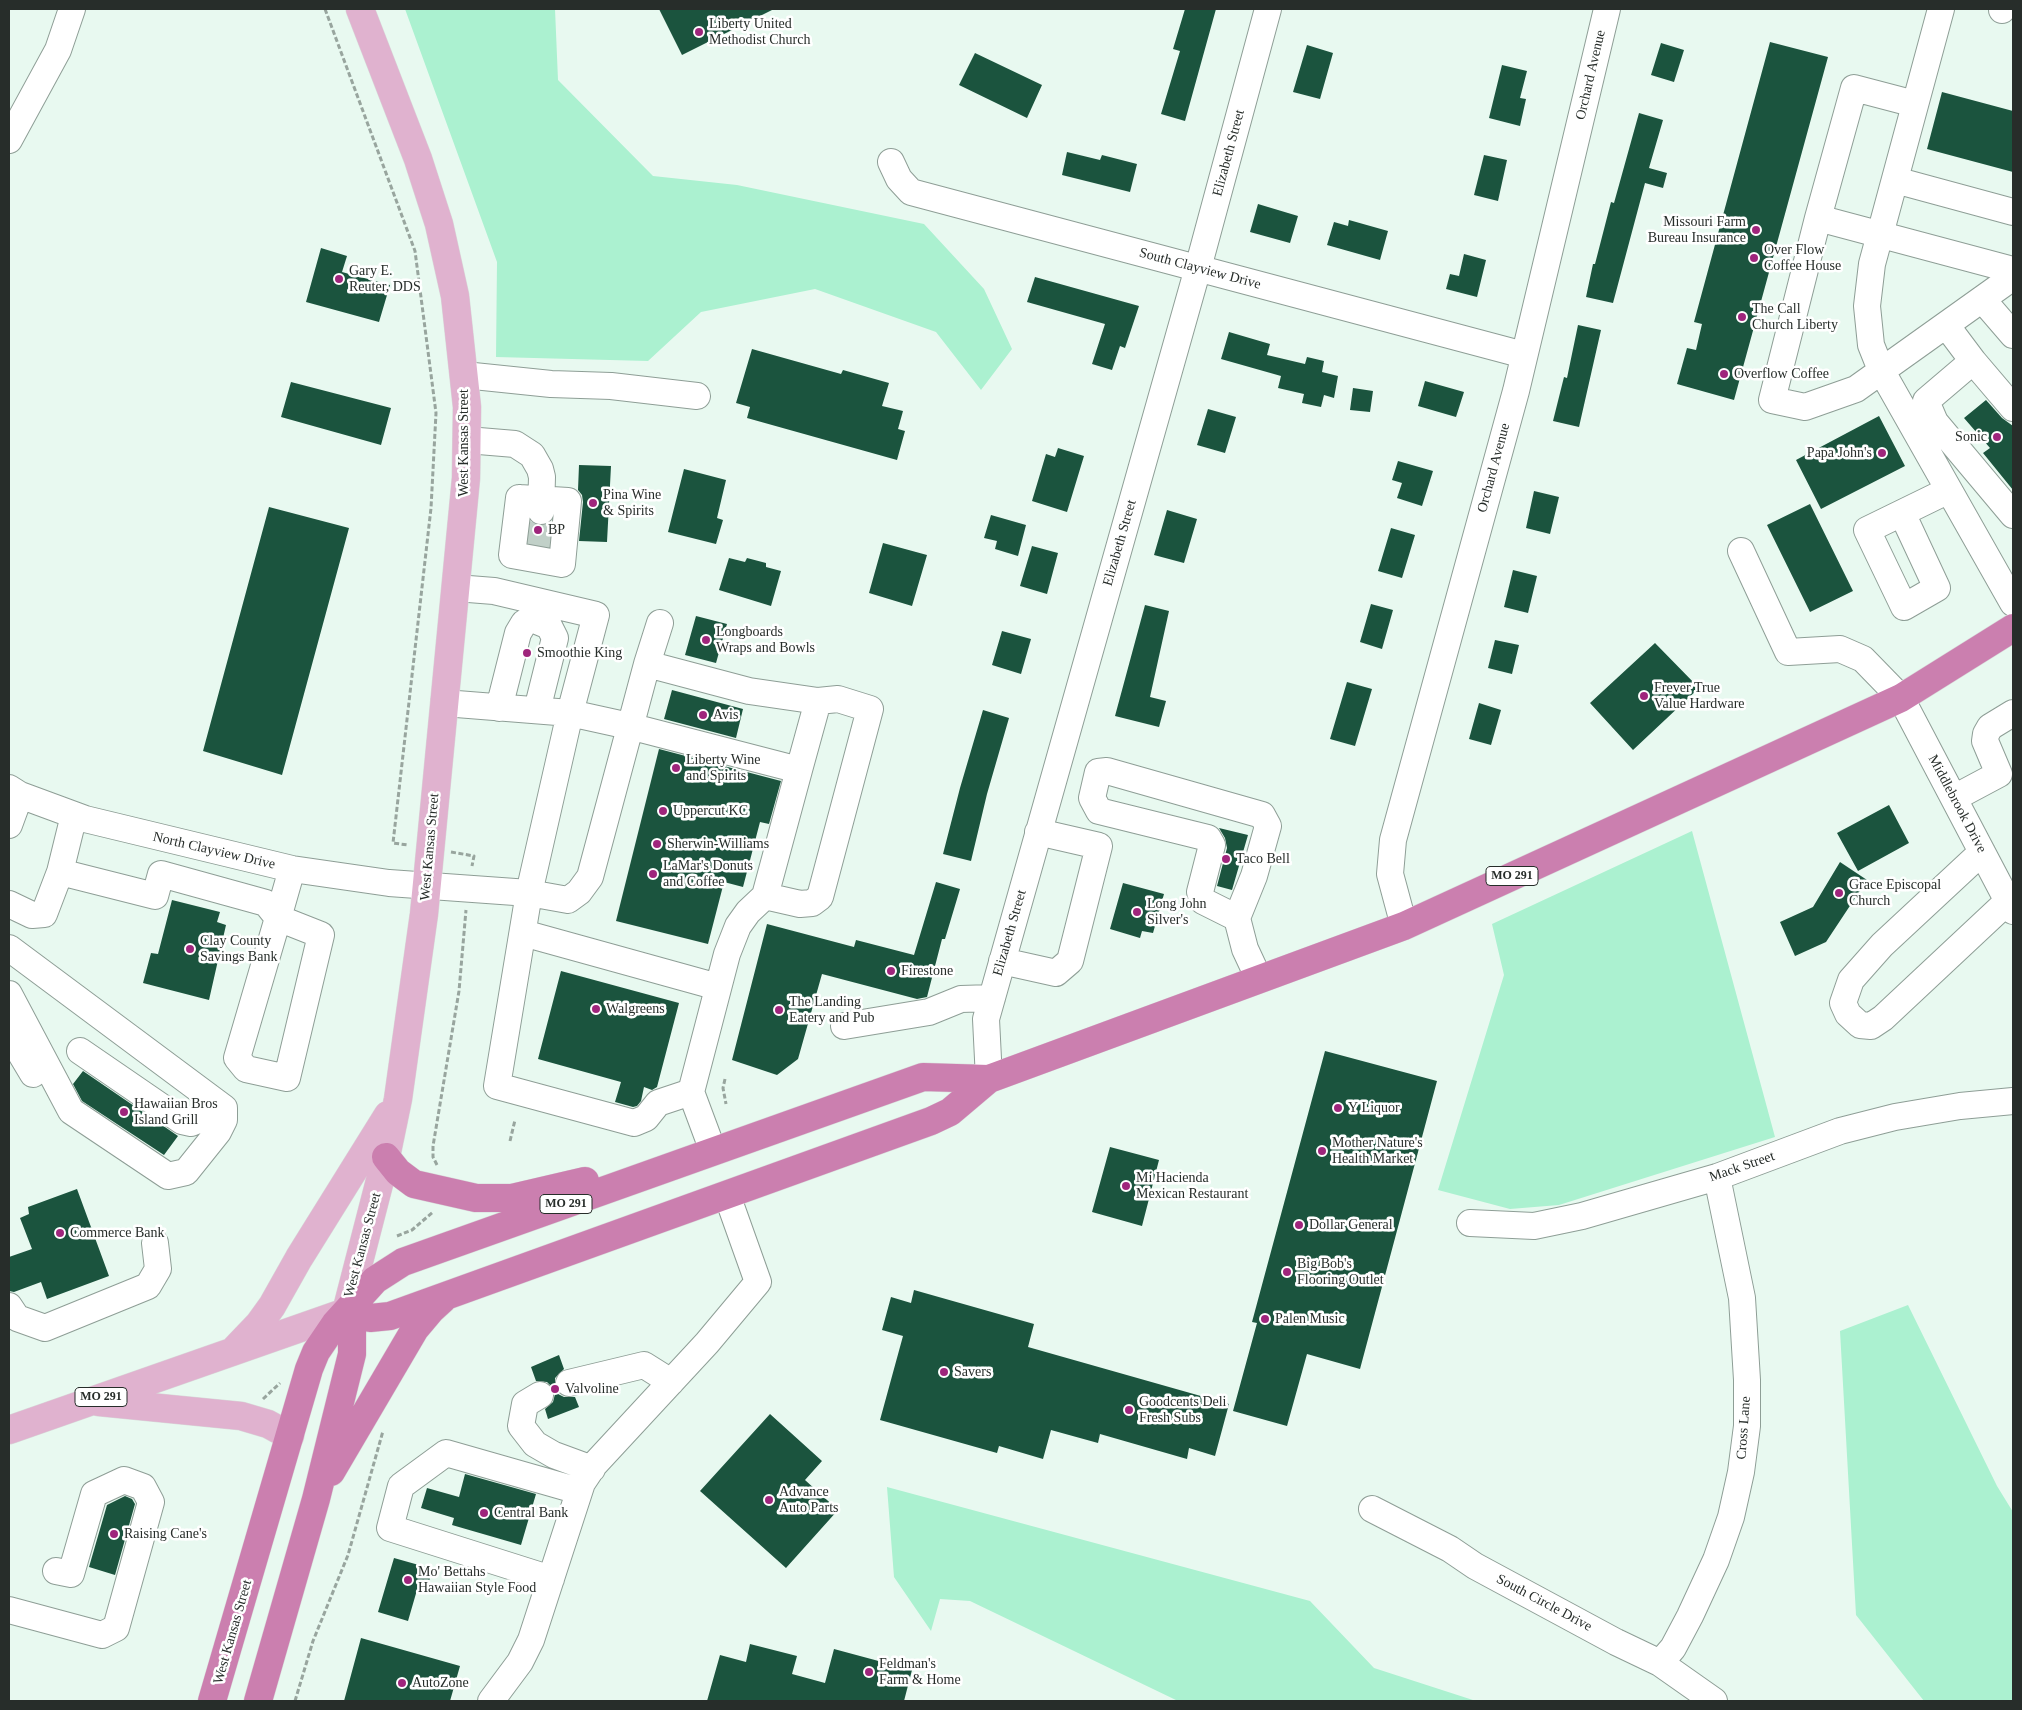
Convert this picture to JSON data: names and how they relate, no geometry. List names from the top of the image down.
{
  "streets": {
    "highway": ["West Kansas Street", "MO 291"],
    "street": [
      "Orchard Avenue",
      "Elizabeth Street",
      "South Clayview Drive",
      "Middlebrook Drive",
      "North Clayview Drive",
      "Mack Street",
      "Cross Lane",
      "South Circle Drive"
    ]
  },
  "crossings": [
    ["Orchard Avenue", "South Clayview Drive"],
    ["Orchard Avenue", "MO 291"],
    ["Elizabeth Street", "South Clayview Drive"],
    ["Elizabeth Street", "MO 291"],
    ["West Kansas Street", "North Clayview Drive"],
    ["West Kansas Street", "MO 291"],
    ["Middlebrook Drive", "MO 291"],
    ["Mack Street", "Cross Lane"],
    ["Cross Lane", "South Circle Drive"]
  ],
  "places": [
    "Liberty United Methodist Church",
    "Missouri Farm Bureau Insurance",
    "Over Flow Coffee House",
    "Gary E. Reuter, DDS",
    "The Call Church Liberty",
    "Overflow Coffee",
    "Sonic",
    "Papa John's",
    "Pina Wine & Spirits",
    "BP",
    "Longboards Wraps and Bowls",
    "Smoothie King",
    "Frever True Value Hardware",
    "Avis",
    "Liberty Wine and Spirits",
    "Uppercut KC",
    "Sherwin-Williams",
    "Taco Bell",
    "LaMar's Donuts and Coffee",
    "Grace Episcopal Church",
    "Long John Silver's",
    "Clay County Savings Bank",
    "Firestone",
    "Walgreens",
    "The Landing Eatery and Pub",
    "Y Liquor",
    "Hawaiian Bros Island Grill",
    "Mother Nature's Health Market",
    "Mi Hacienda Mexican Restaurant",
    "Dollar General",
    "Commerce Bank",
    "Big Bob's Flooring Outlet",
    "Palen Music",
    "Savers",
    "Valvoline",
    "Goodcents Deli Fresh Subs",
    "Advance Auto Parts",
    "Central Bank",
    "Raising Cane's",
    "Mo' Bettahs Hawaiian Style Food",
    "Feldman's Farm & Home",
    "AutoZone"
  ]
}
